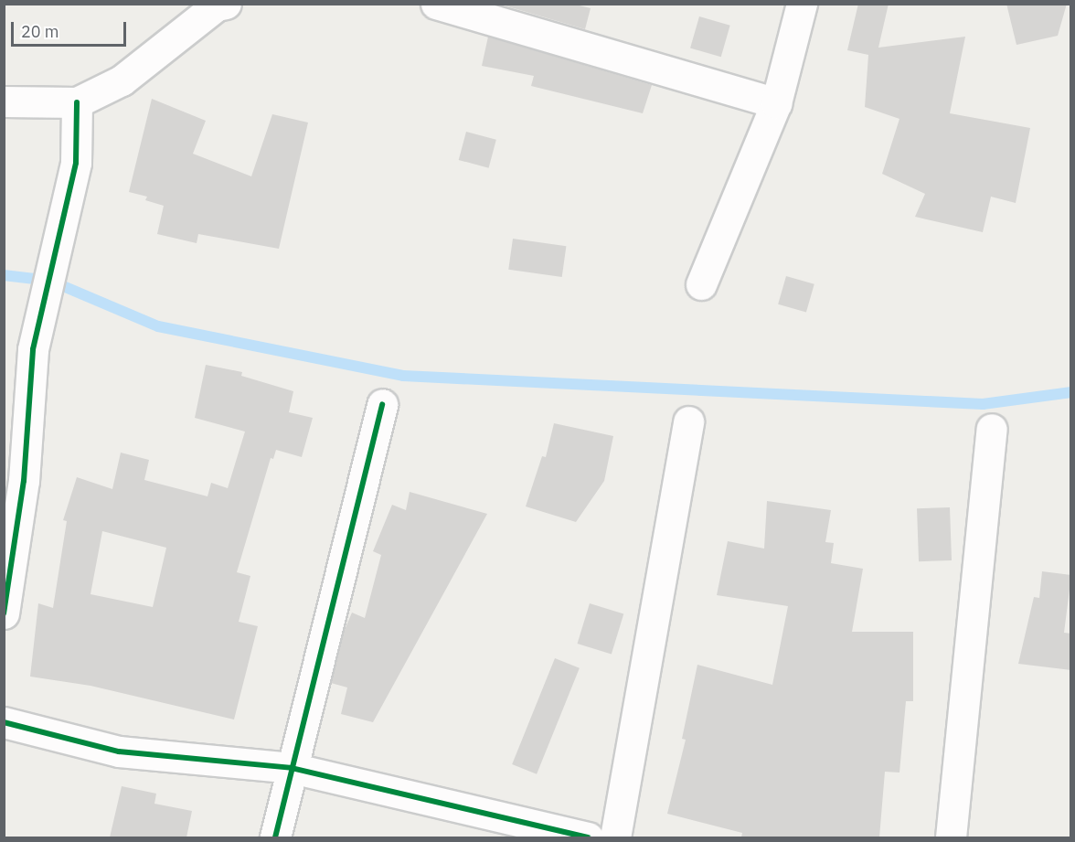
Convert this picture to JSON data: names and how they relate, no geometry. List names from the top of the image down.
{
  "scale_bar": "20 m"
}
